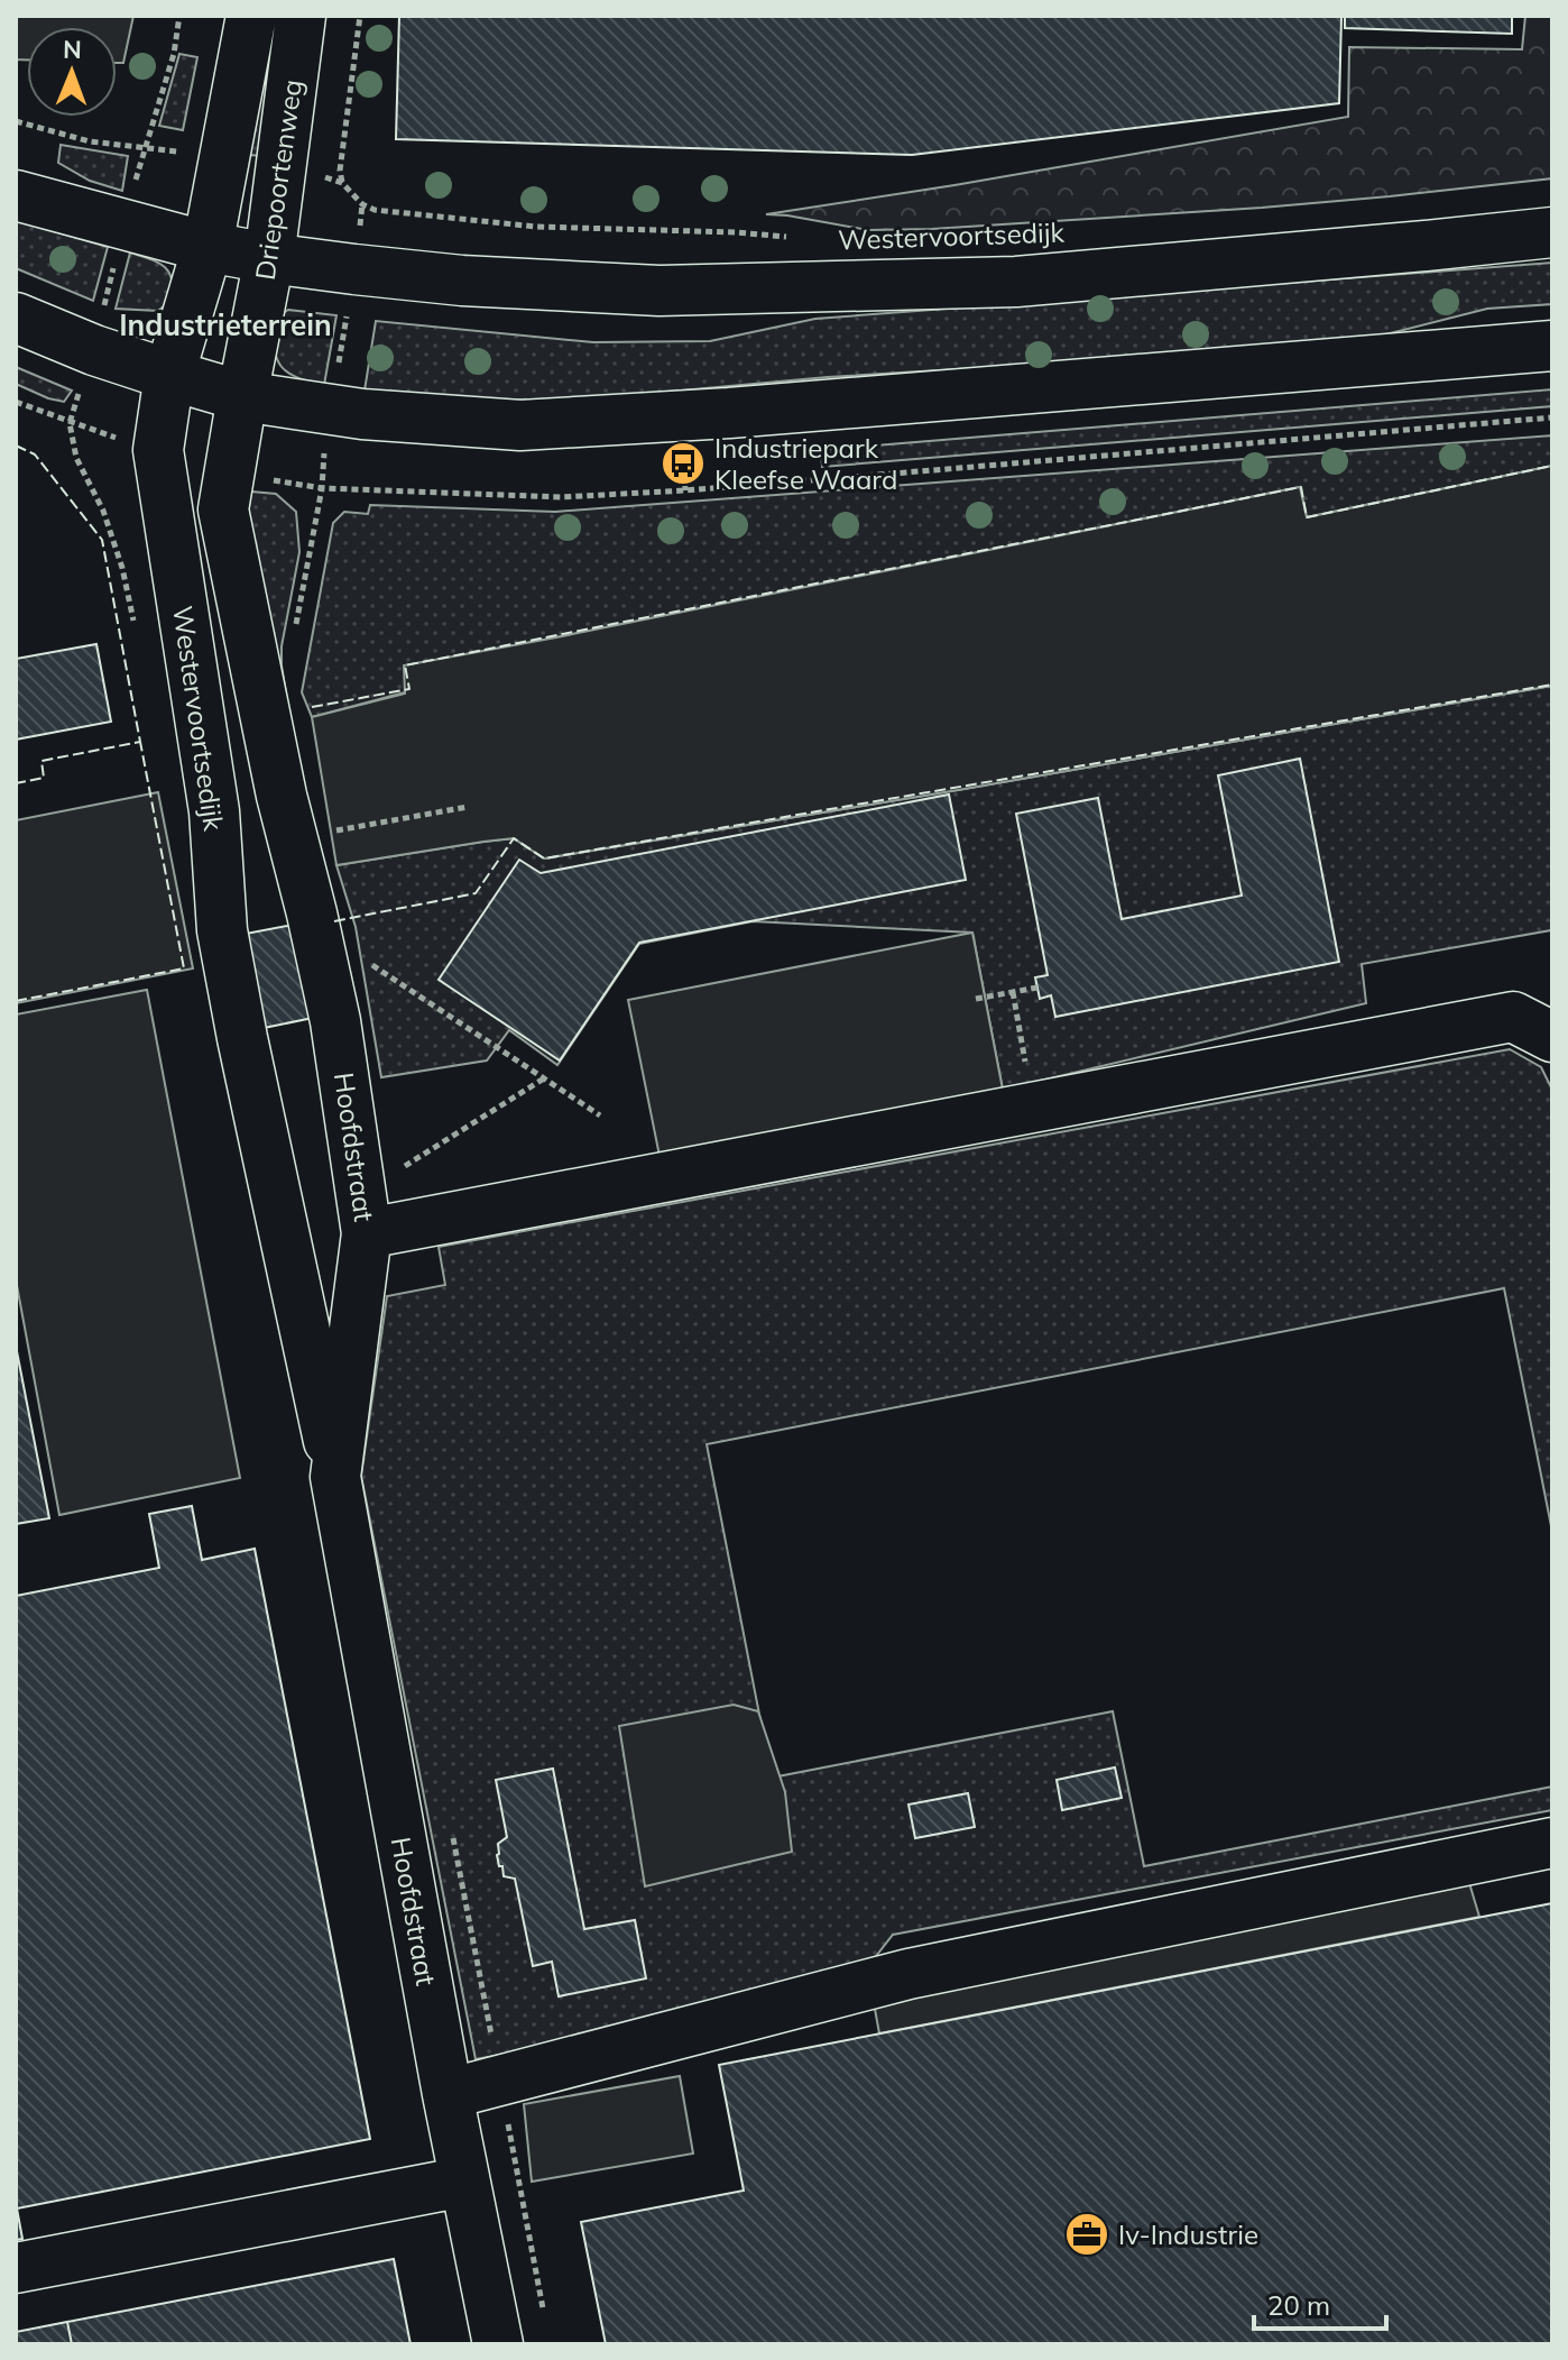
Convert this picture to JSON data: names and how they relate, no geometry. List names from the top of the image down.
{
  "streets": {
    "street": ["Driepoortenweg", "Westervoortsedijk", "Hoofdstraat"]
  },
  "crossings": [
    ["Driepoortenweg", "Westervoortsedijk"],
    ["Westervoortsedijk", "Hoofdstraat"]
  ],
  "districts": ["Industrieterrein"],
  "places": {
    "bus stop": ["Industriepark Kleefse Waard"],
    "office": ["Iv-Industrie"]
  },
  "scale_bar": "20 m",
  "north": "top"
}
